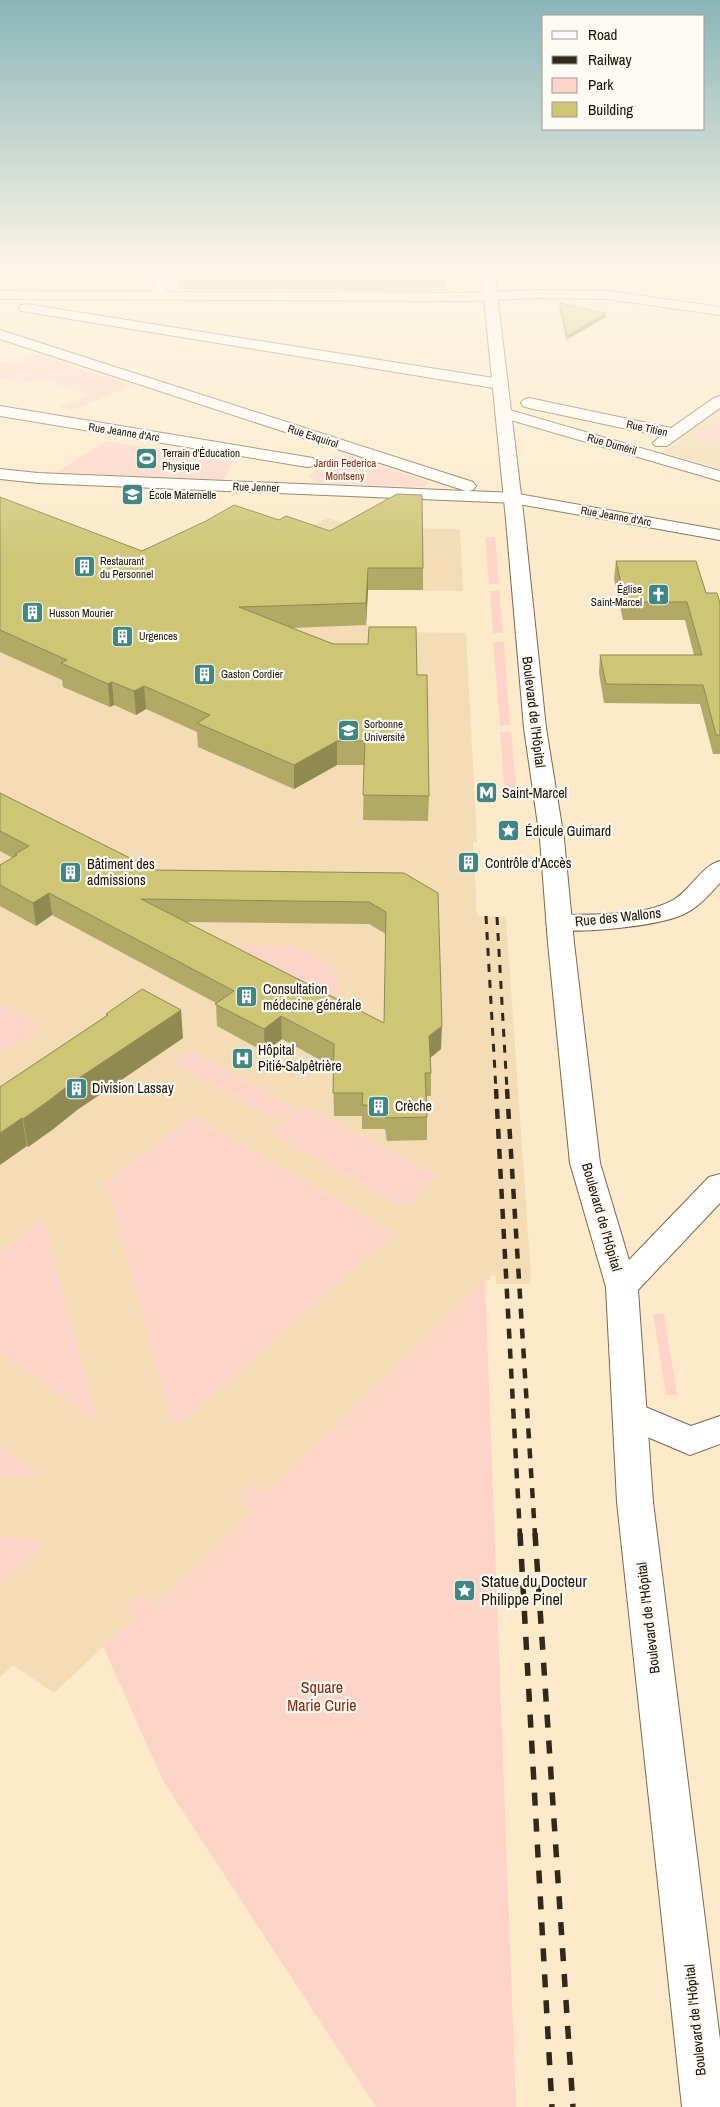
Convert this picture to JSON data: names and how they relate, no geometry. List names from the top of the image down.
{
  "streets": {
    "street": [
      "Rue Titien",
      "Rue Jeanne d'Arc",
      "Rue Esquirol",
      "Rue Duméril",
      "Rue Jenner",
      "Boulevard de l'Hôpital",
      "Rue des Wallons"
    ]
  },
  "crossings": [
    ["Rue Titien", "Rue Duméril"],
    ["Rue Titien", "Boulevard de l'Hôpital"],
    ["Rue Jeanne d'Arc", "Rue Esquirol"],
    ["Rue Jeanne d'Arc", "Rue Jenner"],
    ["Rue Jeanne d'Arc", "Boulevard de l'Hôpital"],
    ["Rue Esquirol", "Rue Jenner"],
    ["Rue Esquirol", "Boulevard de l'Hôpital"],
    ["Rue Duméril", "Boulevard de l'Hôpital"],
    ["Rue Jenner", "Boulevard de l'Hôpital"],
    ["Boulevard de l'Hôpital", "Rue des Wallons"]
  ],
  "parks": ["Jardin Federica Montseny", "Square Marie Curie"],
  "places": {
    "sports": ["Terrain d'Éducation Physique"],
    "school or university": ["École Maternelle", "Sorbonne Université"],
    "building": [
      "Restaurant du Personnel",
      "Husson Mourier",
      "Urgences",
      "Gaston Cordier",
      "Contrôle d'Accès",
      "Bâtiment des admissions",
      "Consultation médecine générale",
      "Division Lassay",
      "Crèche"
    ],
    "church": ["Église Saint-Marcel"],
    "metro station": ["Saint-Marcel"],
    "place": ["Édicule Guimard", "Statue du Docteur Philippe Pinel"],
    "hospital": ["Hôpital Pitié-Salpêtrière"]
  },
  "legend": [
    "Road",
    "Railway",
    "Park",
    "Building"
  ]
}
